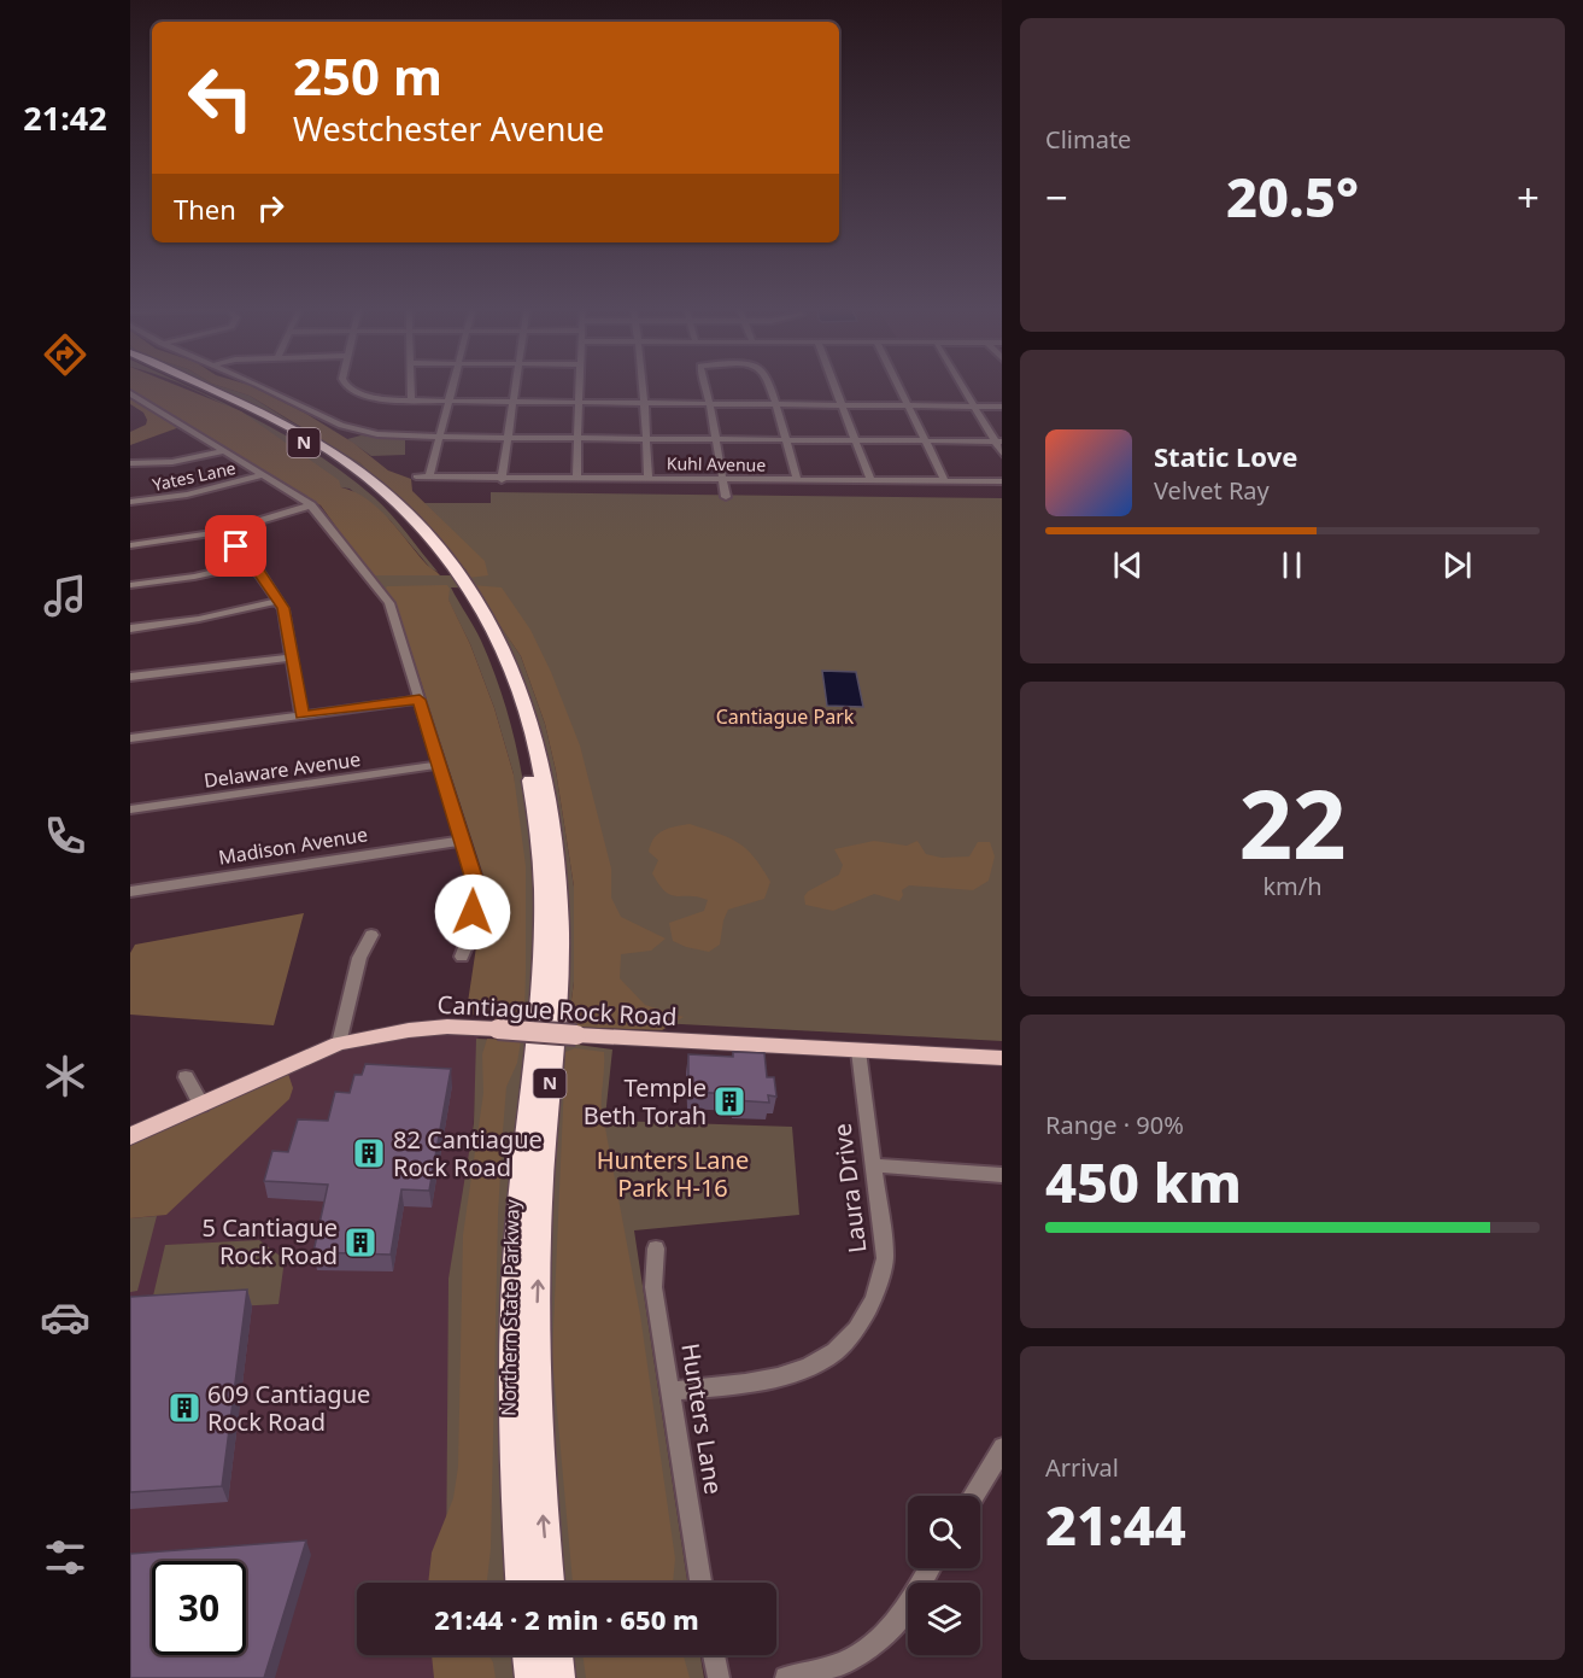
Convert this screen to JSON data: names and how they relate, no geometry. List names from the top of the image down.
{
  "streets": {
    "highway": ["N", "Northern State Parkway"],
    "main road": ["Cantiague Rock Road"],
    "street": [
      "Kuhl Avenue",
      "Yates Lane",
      "Delaware Avenue",
      "Madison Avenue",
      "Laura Drive",
      "Hunters Lane"
    ]
  },
  "crossings": [
    ["Cantiague Rock Road", "Laura Drive"],
    ["Laura Drive", "Hunters Lane"]
  ],
  "parks": ["Cantiague Park", "Hunters Lane Park H-16"],
  "places": {
    "building": [
      "Temple Beth Torah",
      "82 Cantiague Rock Road",
      "5 Cantiague Rock Road",
      "609 Cantiague Rock Road"
    ]
  },
  "page": {
    "tabs": "21:42",
    "tile": [
      "Climate",
      ["22", "km/h"],
      ["Range · 90%", "450 km"],
      ["Arrival", "21:44"]
    ],
    "turn": ["250 m", "Westchester Avenue"],
    "heat": ["−", "20.5°", "+"],
    "then": "Then",
    "song": ["Static Love", "Velvet Ray"],
    "limit": "30",
    "trip": "21:44 · 2 min · 650 m"
  }
}
